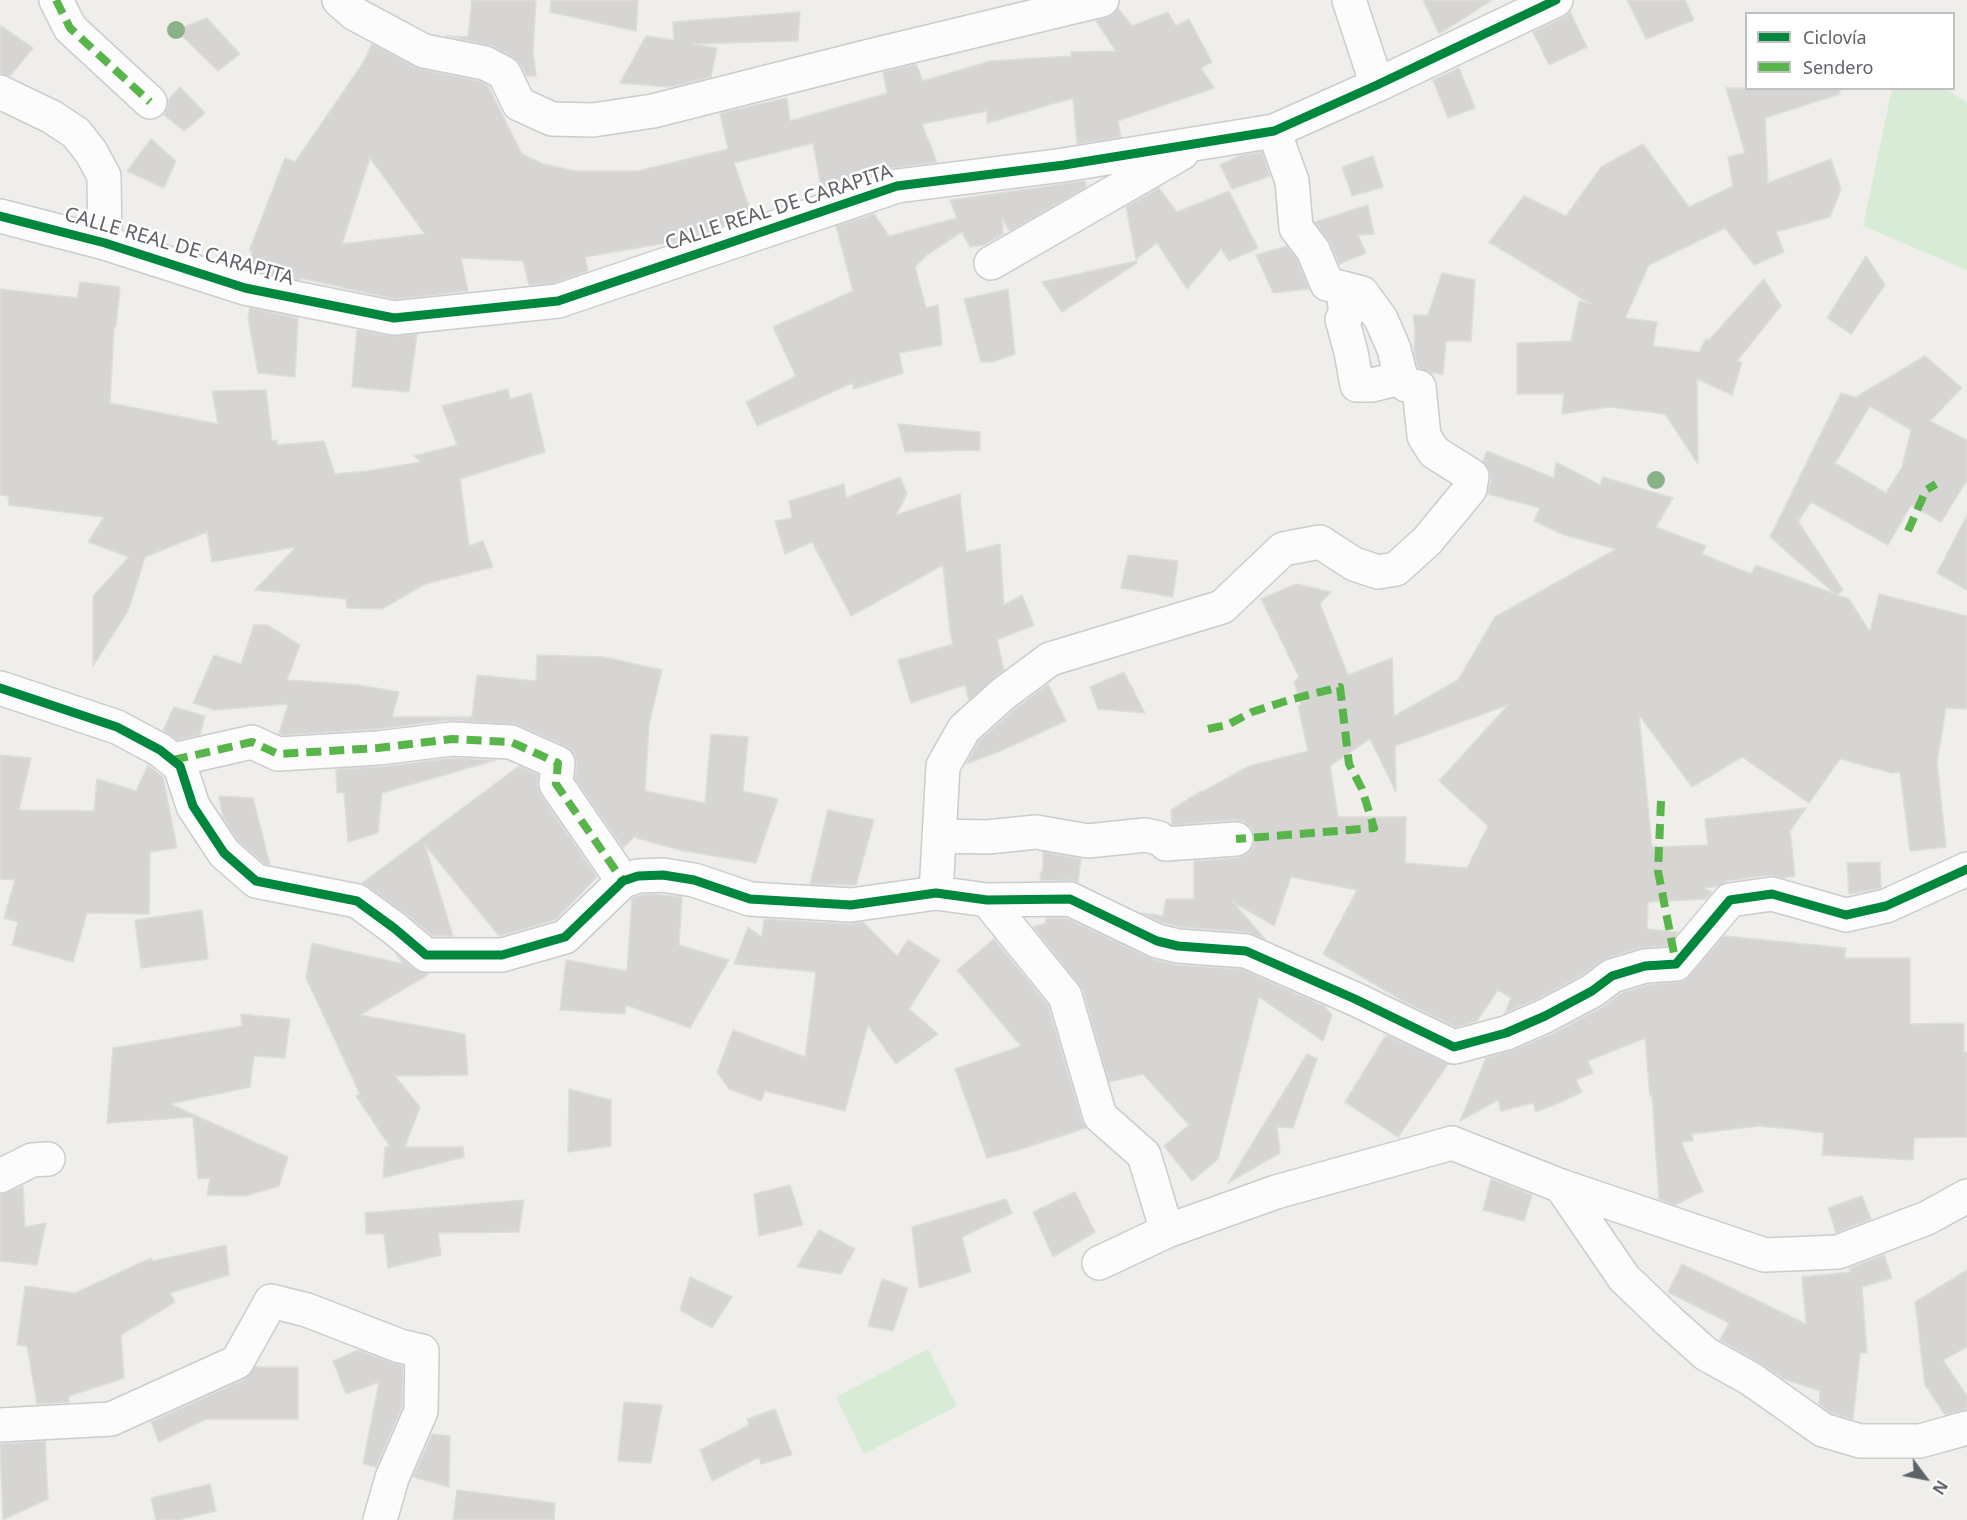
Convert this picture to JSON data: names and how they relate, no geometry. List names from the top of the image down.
{
  "streets": {
    "street": ["CALLE REAL DE CARAPITA"]
  },
  "legend": ["Ciclovía", "Sendero"],
  "north": "bottom right"
}
